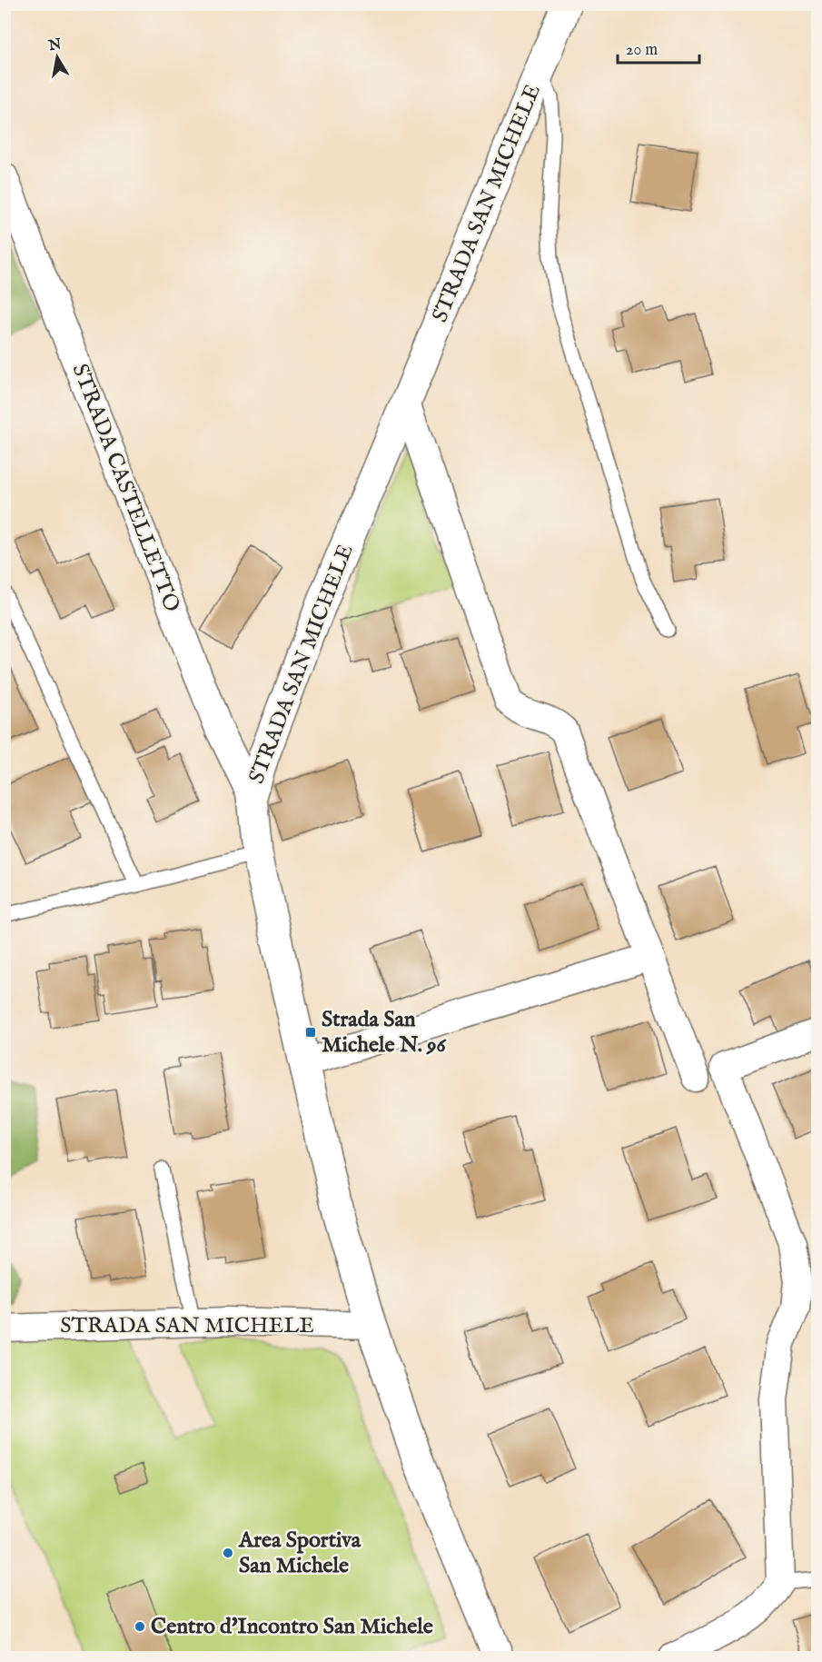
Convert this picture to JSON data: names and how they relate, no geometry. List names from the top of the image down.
{
  "streets": {
    "street": ["STRADA SAN MICHELE", "STRADA CASTELLETTO"]
  },
  "crossings": [
    ["STRADA SAN MICHELE", "STRADA CASTELLETTO"]
  ],
  "places": {
    "transit": ["Strada San Michele N. 96"],
    "other": ["Area Sportiva San Michele", "Centro d'Incontro San Michele"]
  },
  "scale_bar": "20 m",
  "north": "top"
}
